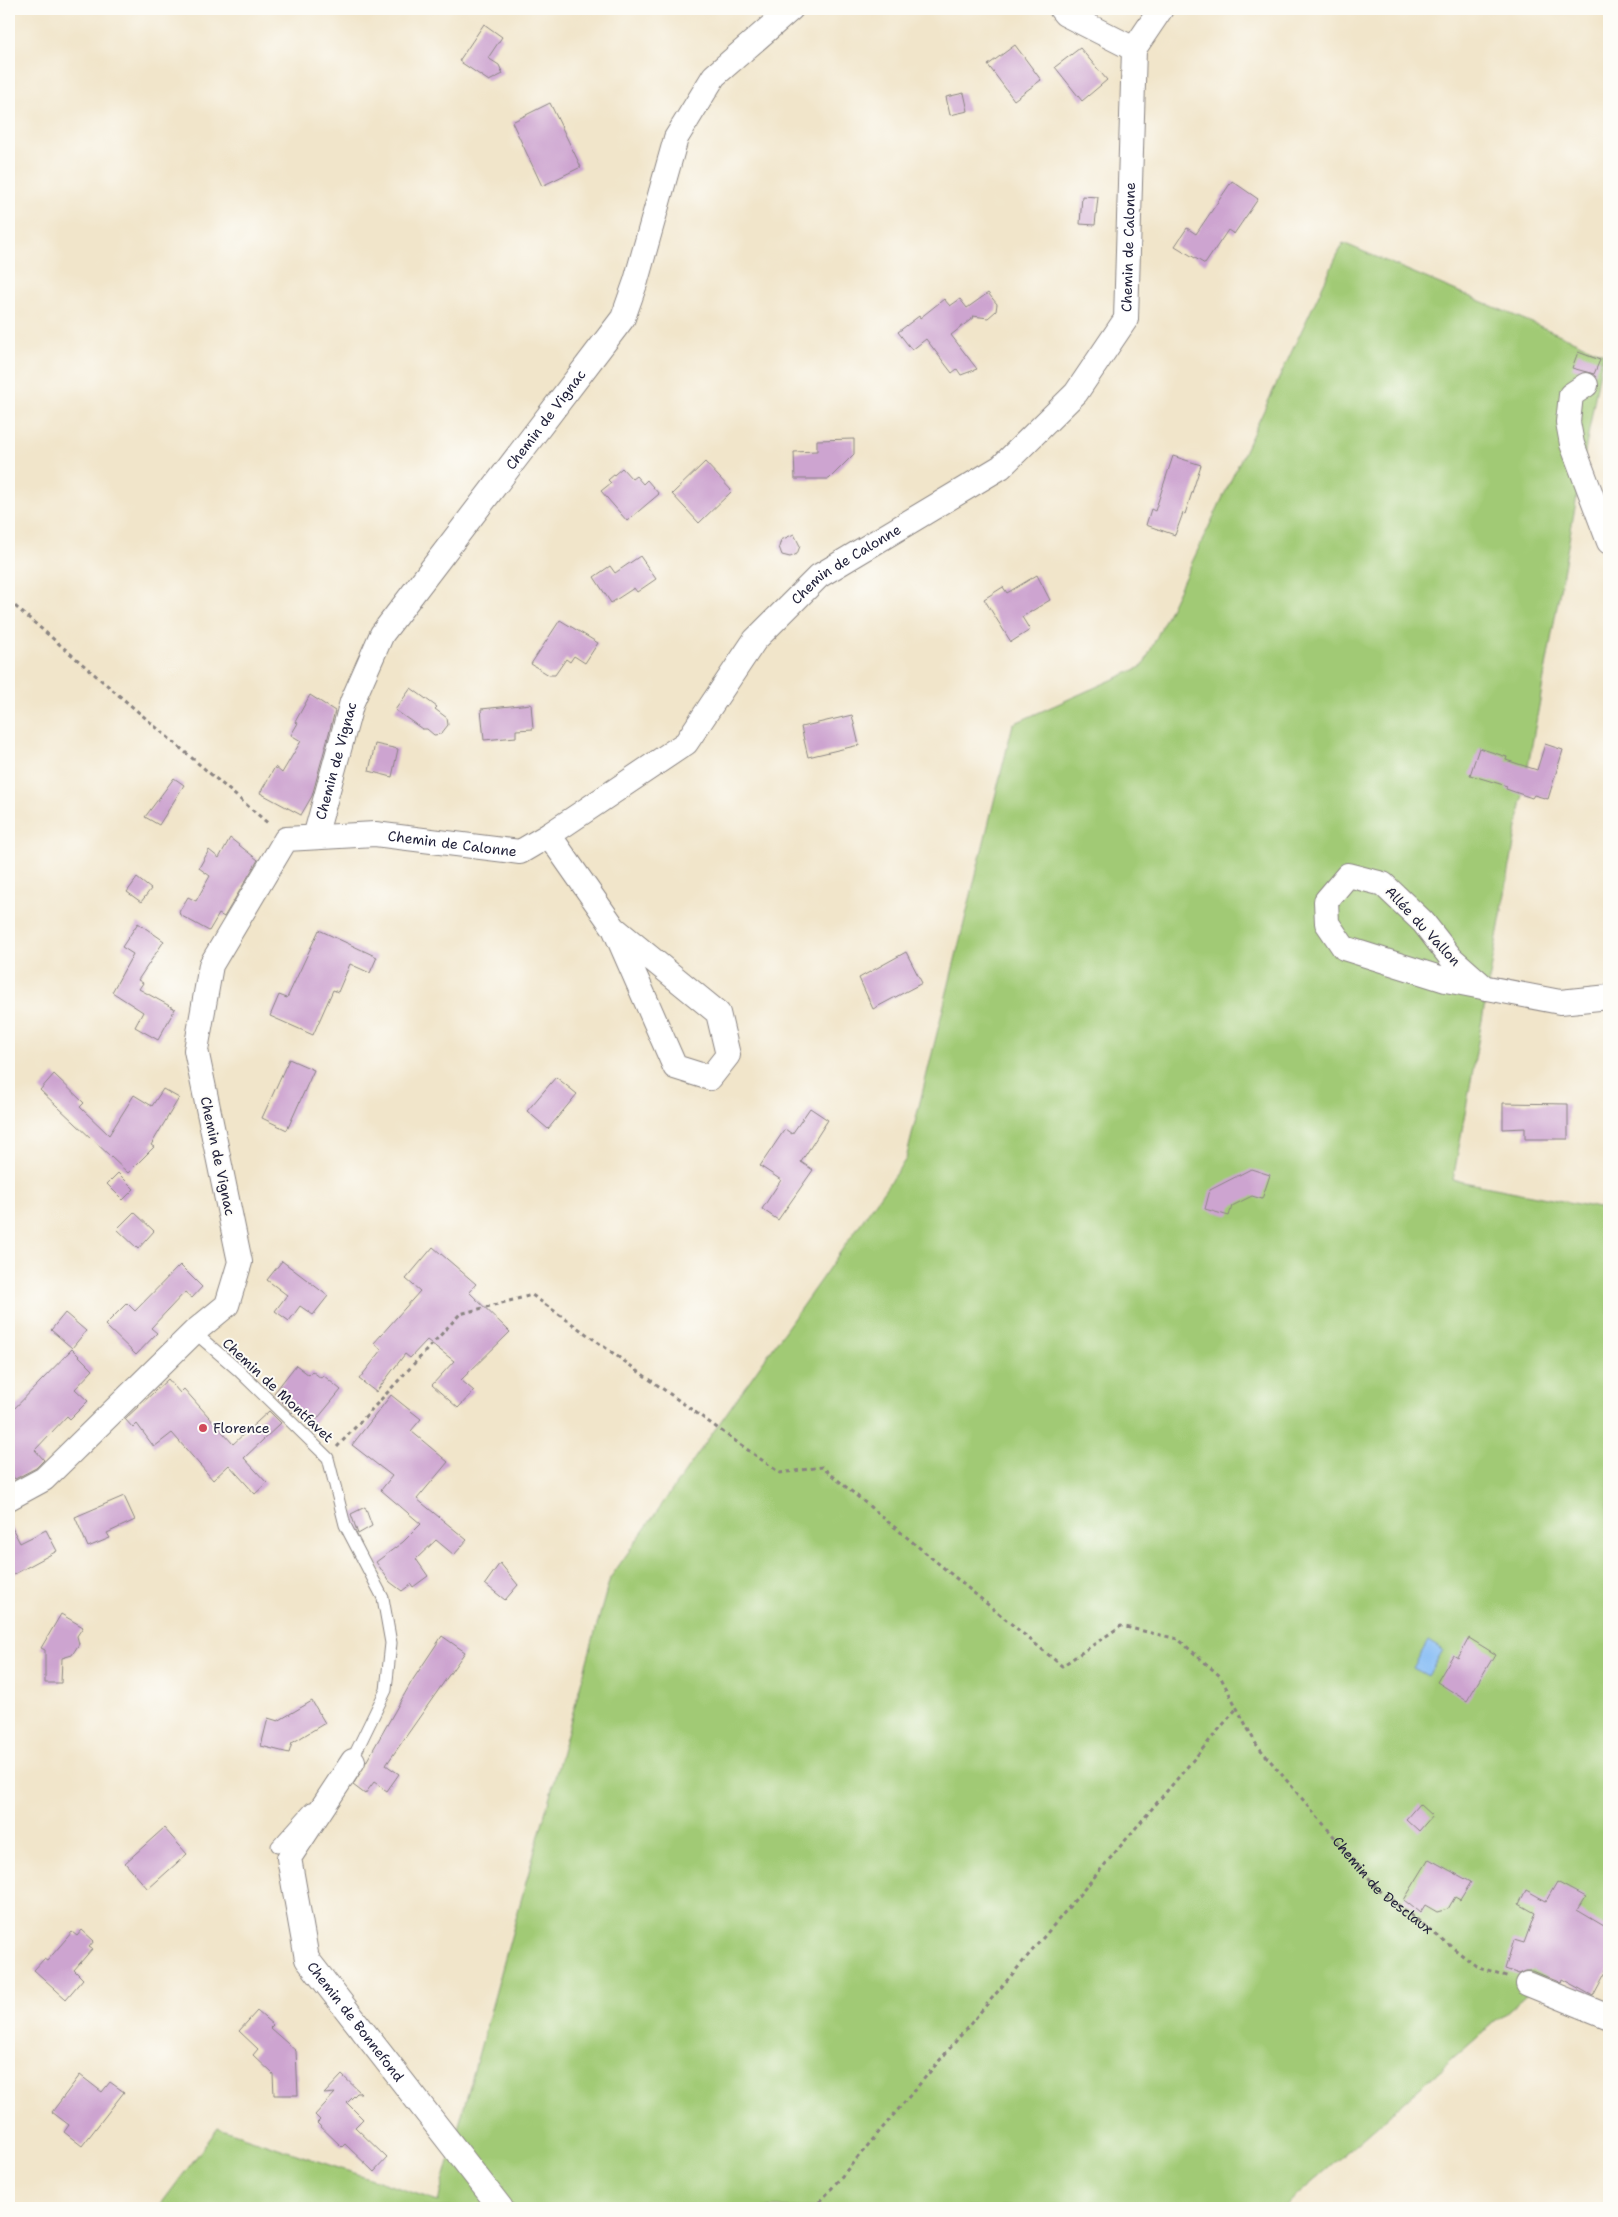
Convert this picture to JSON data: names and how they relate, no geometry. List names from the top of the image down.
{
  "streets": {
    "street": [
      "Chemin de Calonne",
      "Chemin de Vignac",
      "Allée du Vallon",
      "Chemin de Bonnefond"
    ],
    "lane": ["Chemin de Montfavet"],
    "path": ["Chemin de Desclaux"]
  },
  "crossings": [
    ["Chemin de Calonne", "Chemin de Vignac"],
    ["Chemin de Vignac", "Chemin de Montfavet"],
    ["Chemin de Montfavet", "Chemin de Desclaux"],
    ["Chemin de Montfavet", "Chemin de Bonnefond"]
  ],
  "places": ["Florence"]
}
